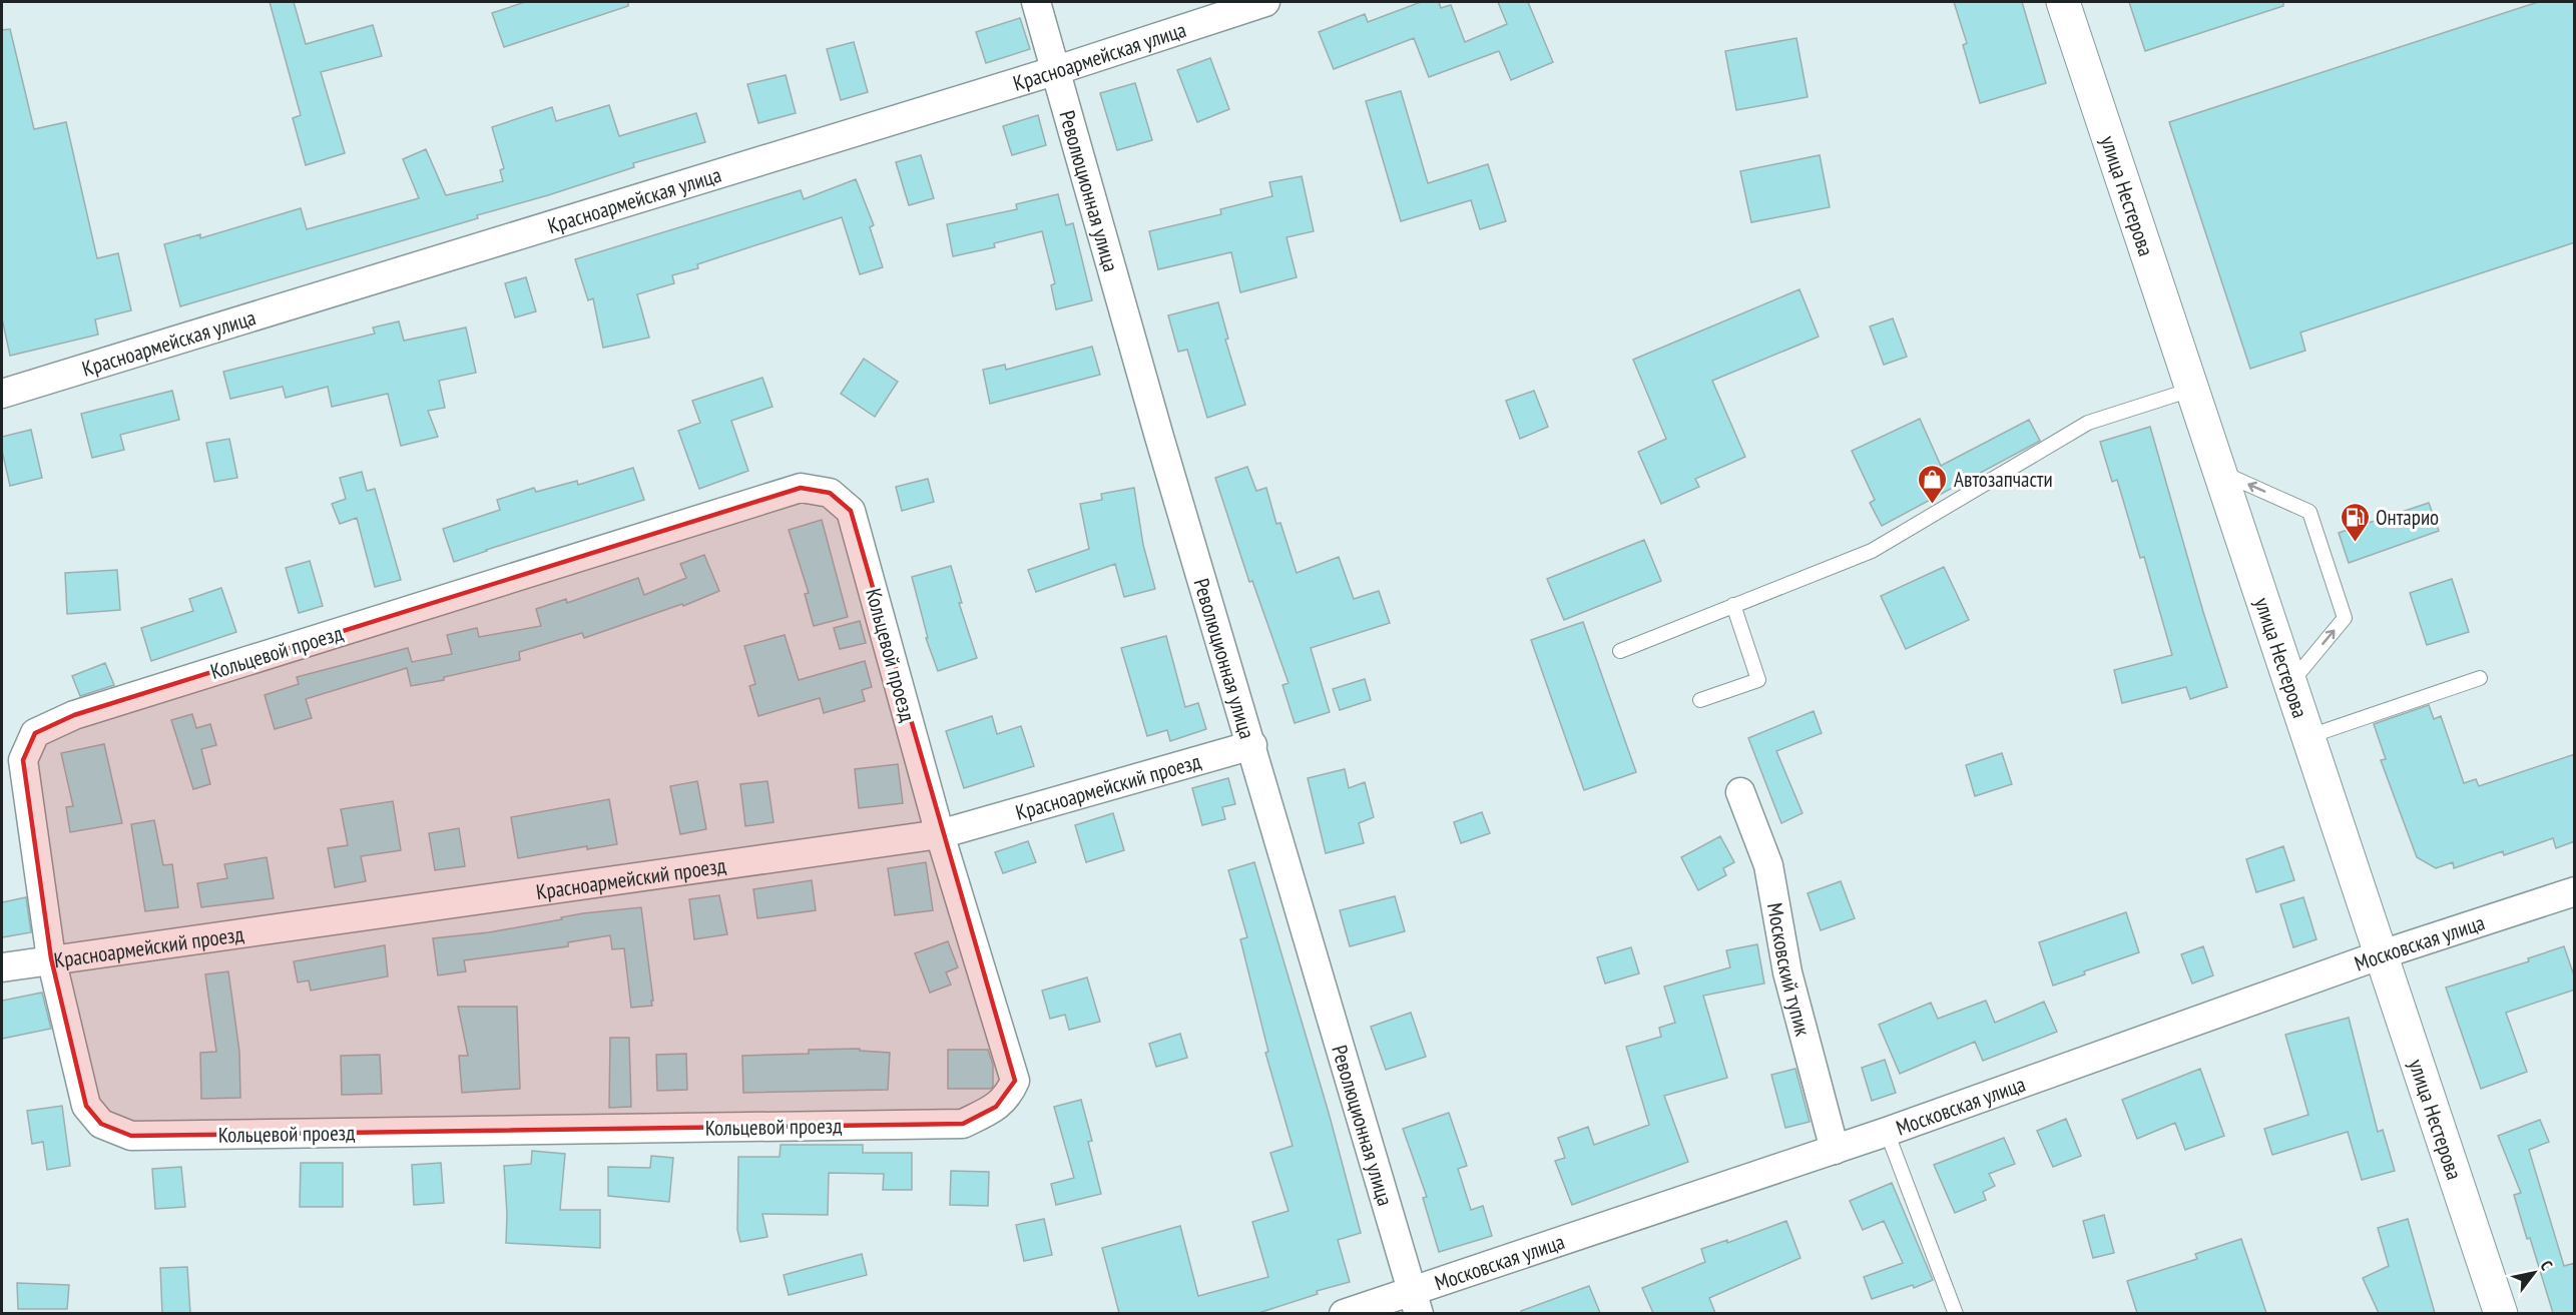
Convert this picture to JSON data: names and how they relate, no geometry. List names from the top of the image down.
{
  "streets": {
    "main road": ["улица Нестерова"],
    "street": [
      "Красноармейская улица",
      "Революционная улица",
      "Кольцевой проезд",
      "Красноармейский проезд",
      "Московская улица",
      "Московский тупик"
    ]
  },
  "crossings": [
    ["Красноармейская улица", "Революционная улица"],
    ["Революционная улица", "Красноармейский проезд"],
    ["Революционная улица", "Московская улица"],
    ["улица Нестерова", "Московская улица"],
    ["Кольцевой проезд", "Красноармейский проезд"],
    ["Московская улица", "Московский тупик"]
  ],
  "places": {
    "shop": ["Автозапчасти"],
    "fuel station": ["Онтарио"]
  },
  "north": "top right"
}
